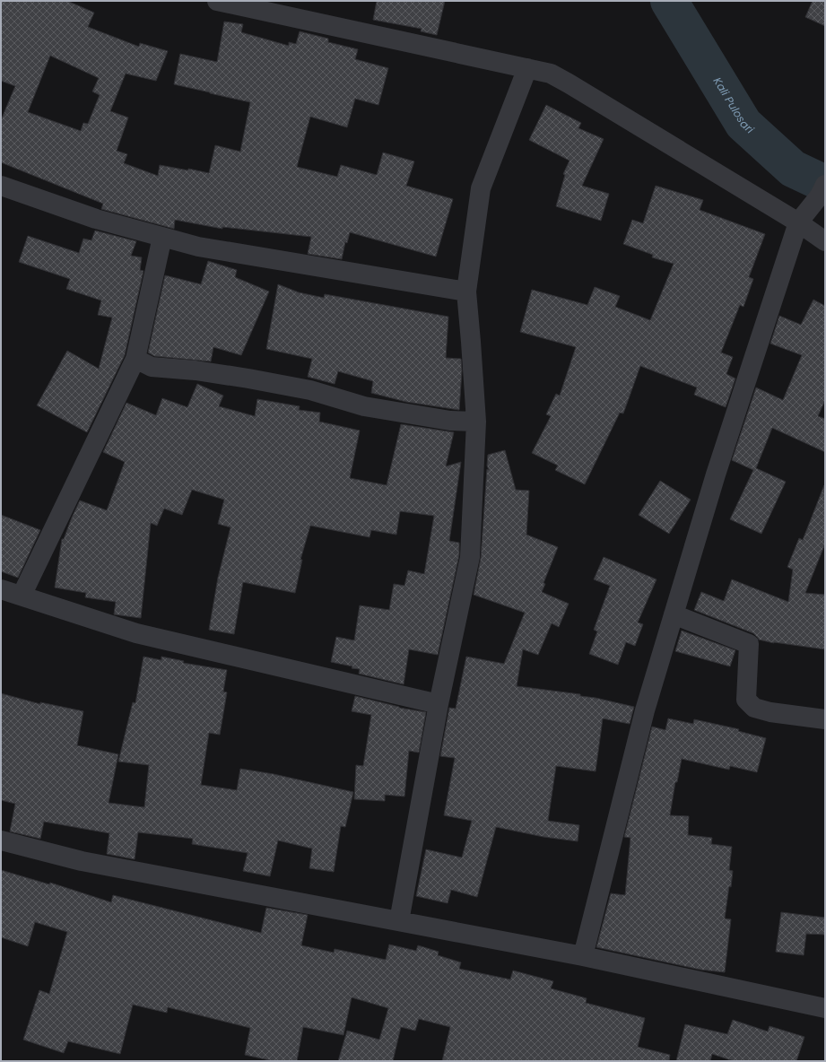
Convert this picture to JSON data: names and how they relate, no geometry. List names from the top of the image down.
{
  "water": ["Kali Pulosari"]
}
